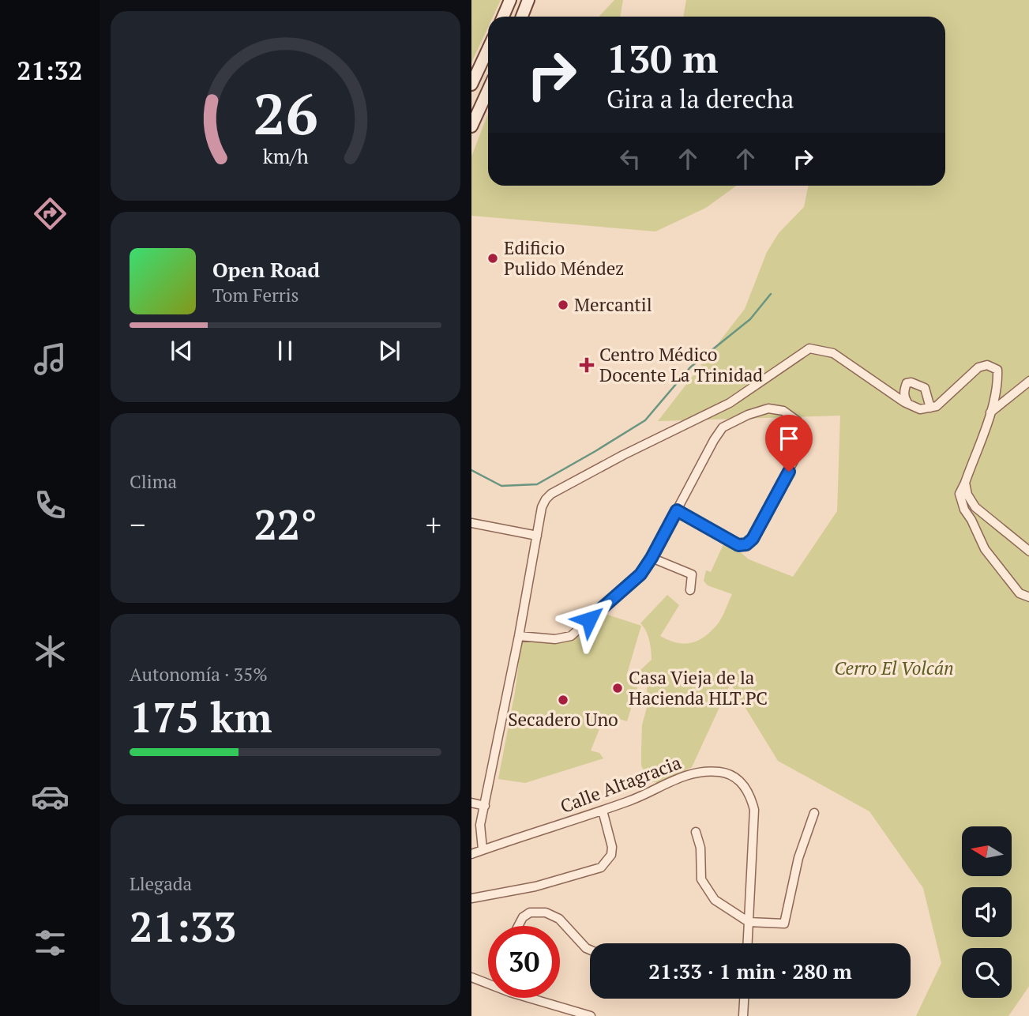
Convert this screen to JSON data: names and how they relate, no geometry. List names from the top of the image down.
{
  "streets": {
    "street": ["Calle Altagracia"]
  },
  "parks": ["Cerro El Volcán"],
  "places": {
    "other": [
      "Edificio Pulido Méndez",
      "Mercantil",
      "Casa Vieja de la Hacienda HLT.PC",
      "Secadero Uno"
    ],
    "health": ["Centro Médico Docente La Trinidad"]
  },
  "north": "left",
  "page": {
    "tabs": "21:32",
    "turn": ["130 m", "Gira a la derecha"],
    "song": ["Open Road", "Tom Ferris"],
    "tile": [
      "Clima",
      ["Autonomía · 35%", "175 km"],
      ["Llegada", "21:33"]
    ],
    "heat": ["−", "22°", "+"],
    "limit": "30",
    "trip": "21:33 · 1 min · 280 m",
    "gauge": ["26", "km/h"]
  }
}
